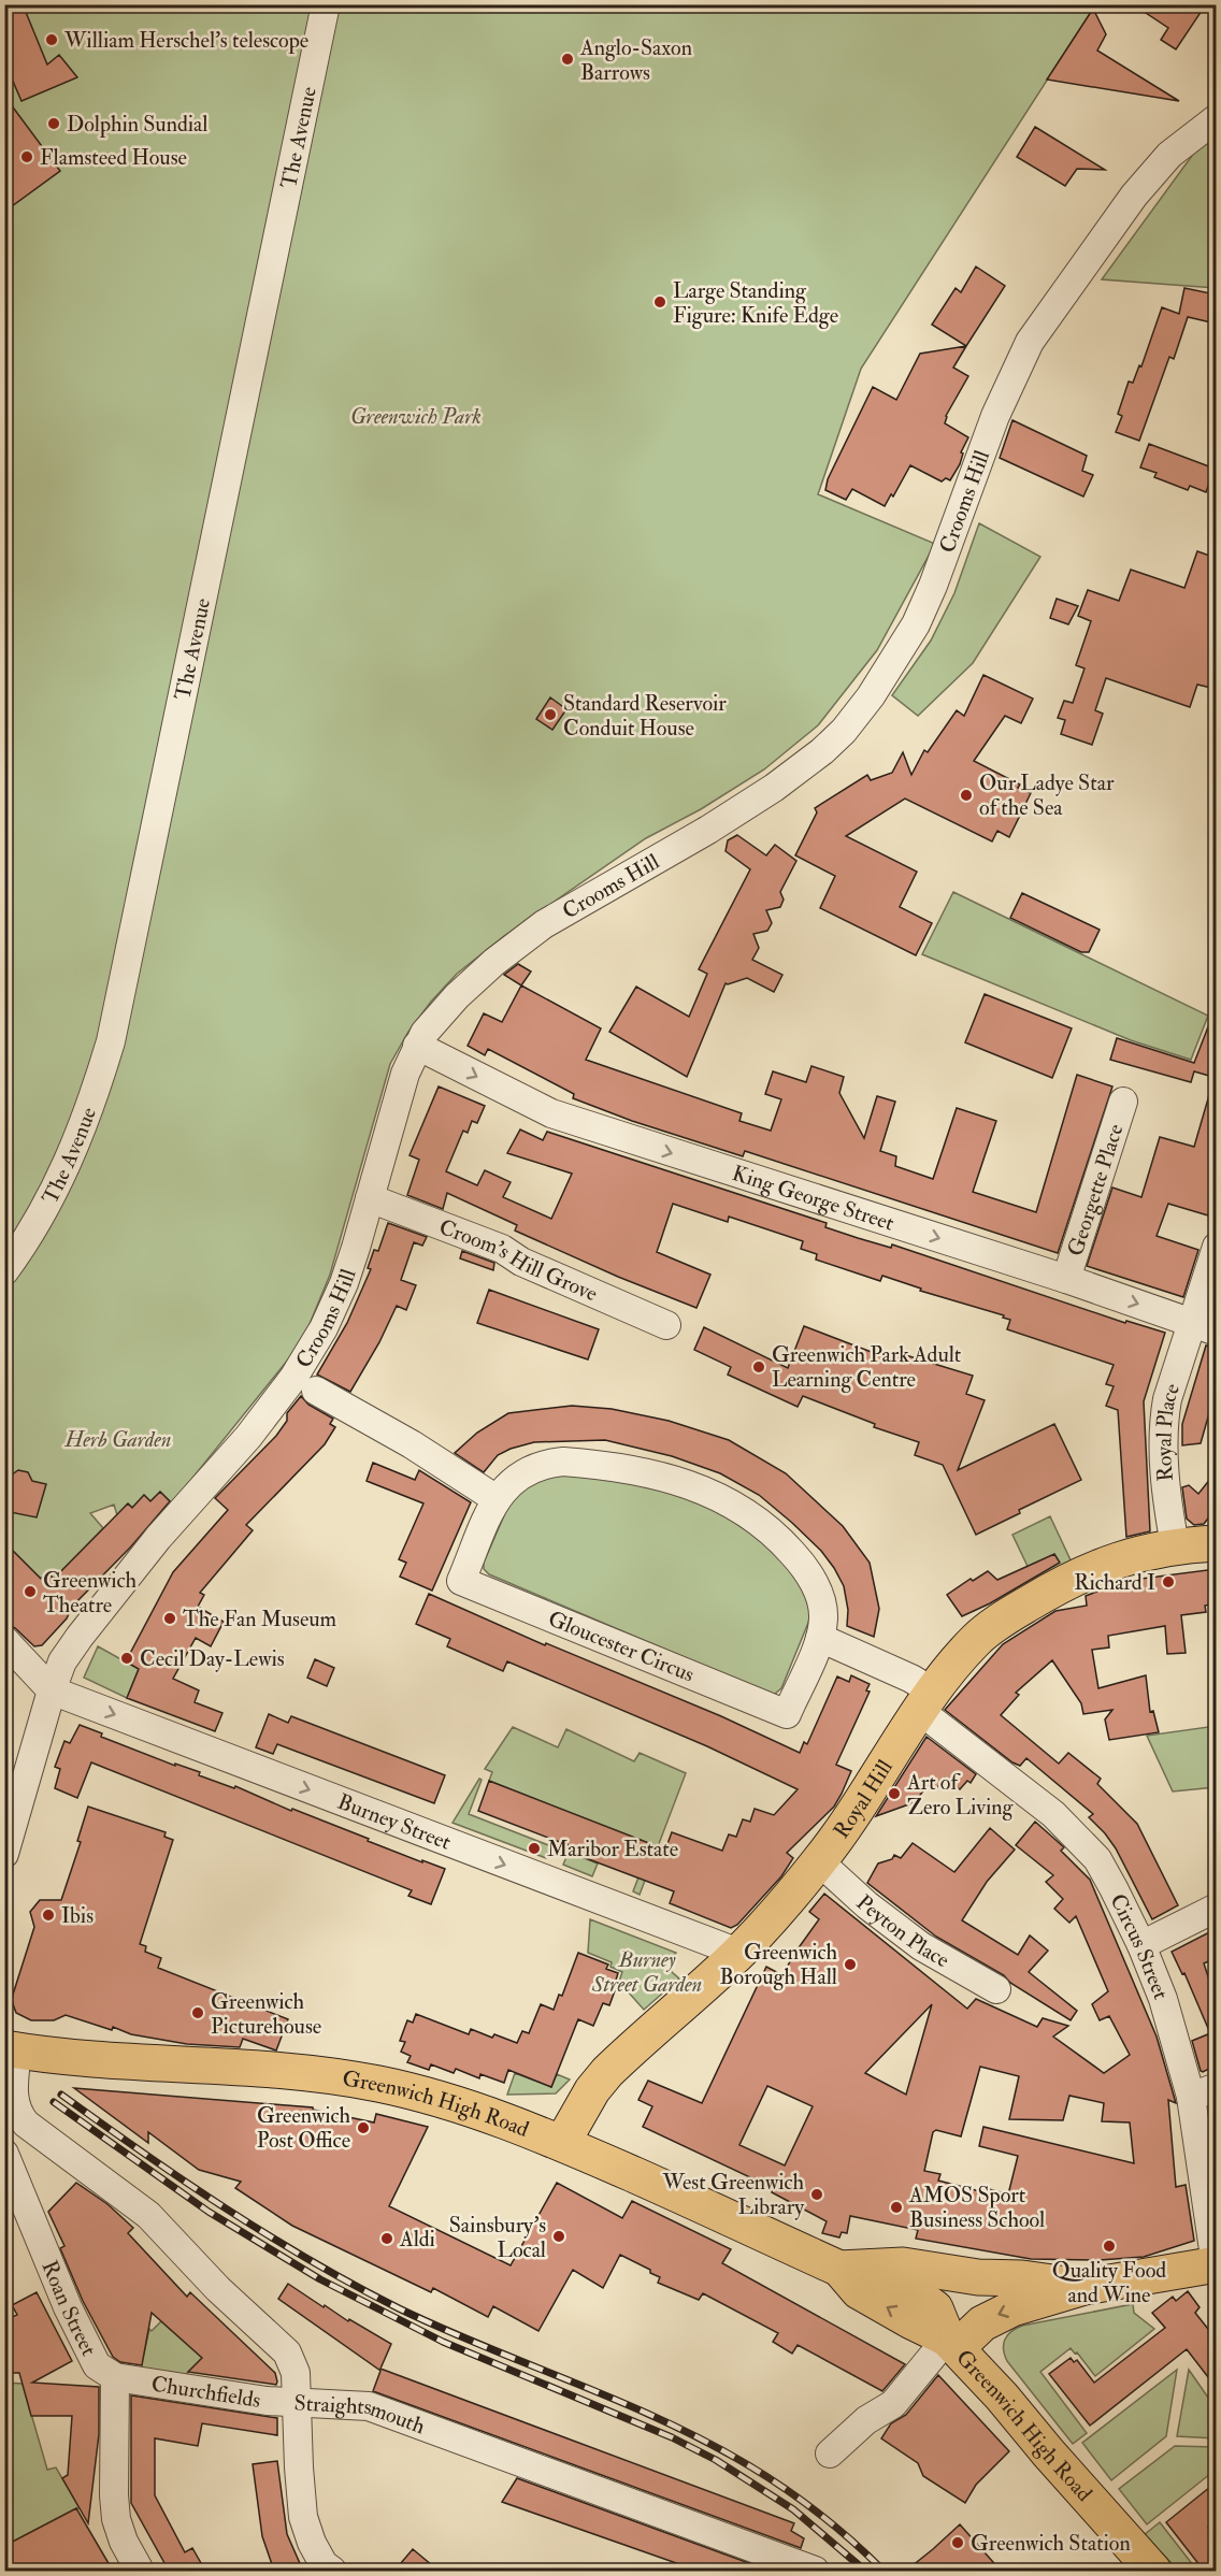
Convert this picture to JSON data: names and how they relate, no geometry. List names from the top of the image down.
{
  "streets": {
    "main road": ["Royal Hill", "Greenwich High Road"],
    "street": [
      "The Avenue",
      "Crooms Hill",
      "Georgette Place",
      "King George Street",
      "Croom's Hill Grove",
      "Royal Place",
      "Gloucester Circus",
      "Burney Street",
      "Peyton Place",
      "Circus Street",
      "Roan Street",
      "Churchfields",
      "Straightsmouth"
    ]
  },
  "crossings": [
    ["Crooms Hill", "King George Street"],
    ["Crooms Hill", "Croom's Hill Grove"],
    ["Crooms Hill", "Burney Street"],
    ["Georgette Place", "King George Street"],
    ["King George Street", "Royal Place"],
    ["Royal Place", "Royal Hill"],
    ["Royal Hill", "Burney Street"],
    ["Royal Hill", "Peyton Place"],
    ["Royal Hill", "Circus Street"],
    ["Royal Hill", "Greenwich High Road"],
    ["Roan Street", "Churchfields"],
    ["Churchfields", "Straightsmouth"]
  ],
  "one_way": ["King George Street", "Burney Street"],
  "parks": ["Greenwich Park", "Herb Garden", "Burney Street Garden"],
  "places": [
    "William Herschel's telescope",
    "Anglo-Saxon Barrows",
    "Dolphin Sundial",
    "Flamsteed House",
    "Large Standing Figure: Knife Edge",
    "Standard Reservoir Conduit House",
    "Our Ladye Star of the Sea",
    "Greenwich Park Adult Learning Centre",
    "Richard I",
    "Greenwich Theatre",
    "The Fan Museum",
    "Cecil Day-Lewis",
    "Art of Zero Living",
    "Maribor Estate",
    "Ibis",
    "Greenwich Borough Hall",
    "Greenwich Picturehouse",
    "Greenwich Post Office",
    "West Greenwich Library",
    "AMOS Sport Business School",
    "Sainsbury's Local",
    "Aldi",
    "Quality Food and Wine",
    "Greenwich Station"
  ]
}
